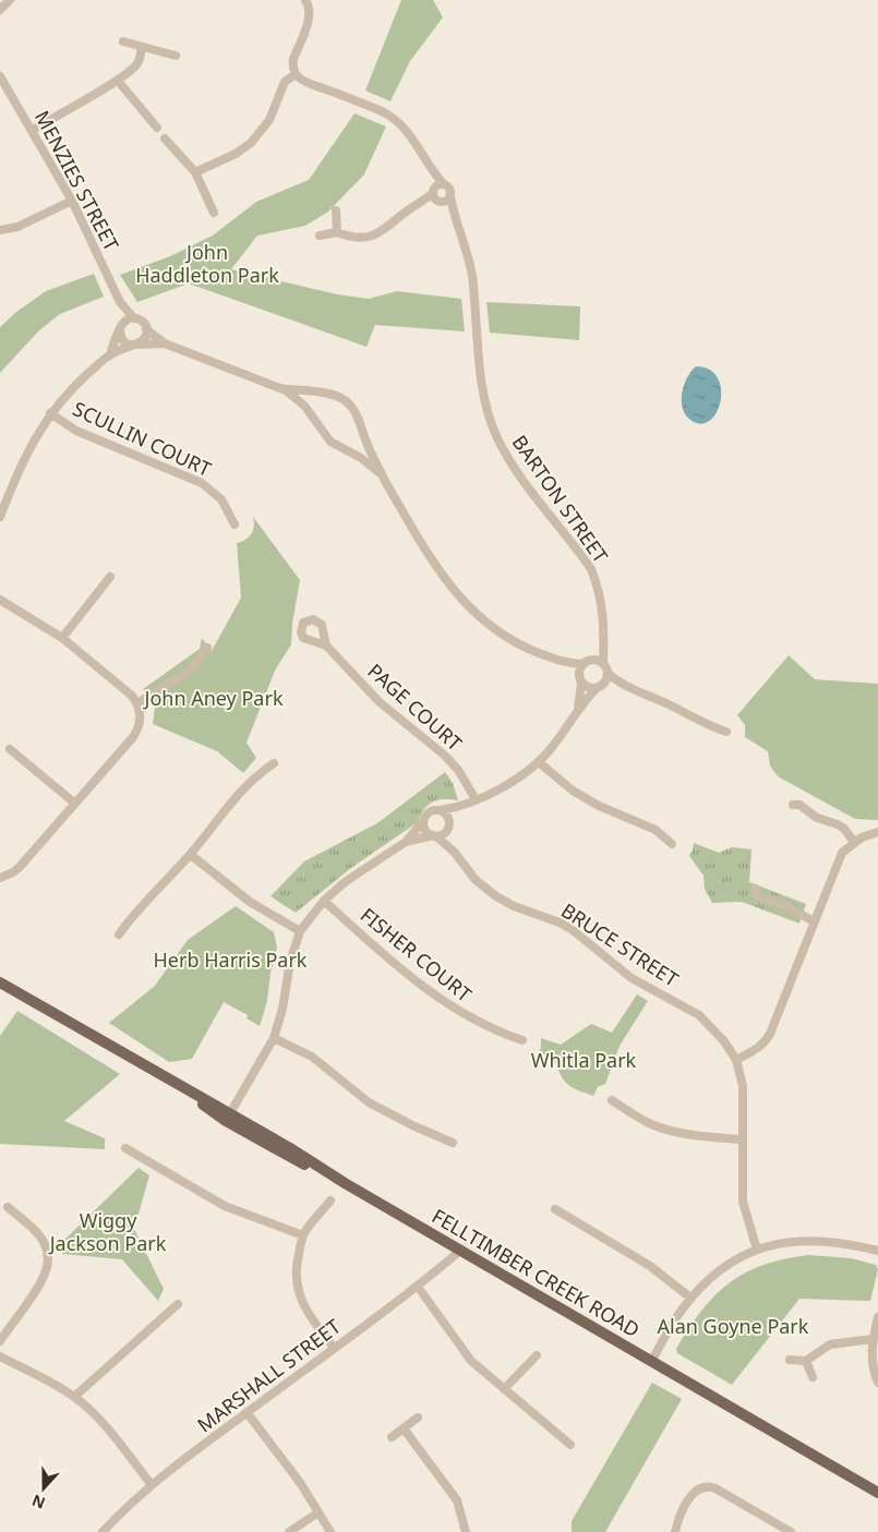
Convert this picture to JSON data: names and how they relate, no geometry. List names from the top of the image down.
{
  "streets": {
    "main road": ["FELLTIMBER CREEK ROAD"],
    "street": [
      "MENZIES STREET",
      "SCULLIN COURT",
      "BARTON STREET",
      "PAGE COURT",
      "BRUCE STREET",
      "FISHER COURT",
      "MARSHALL STREET"
    ]
  },
  "crossings": [
    ["FELLTIMBER CREEK ROAD", "MARSHALL STREET"]
  ],
  "parks": [
    "John Haddleton Park",
    "John Aney Park",
    "Herb Harris Park",
    "Whitla Park",
    "Wiggy Jackson Park",
    "Alan Goyne Park"
  ],
  "north": "bottom"
}
